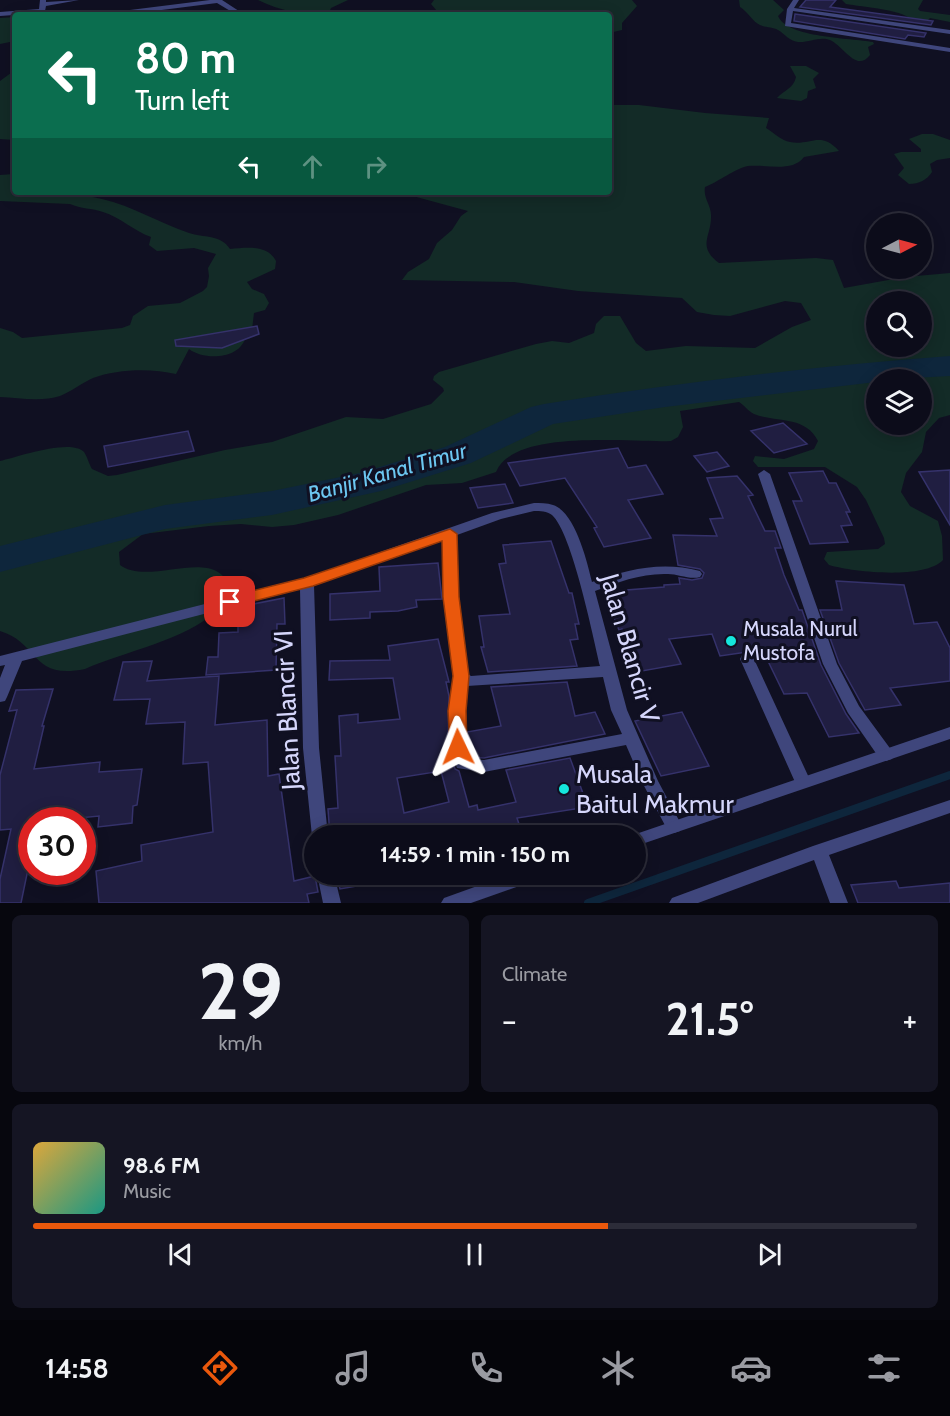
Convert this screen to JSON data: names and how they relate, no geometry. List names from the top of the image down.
{
  "streets": {
    "street": ["Jalan Blancir V", "Jalan Blancir VI"]
  },
  "water": ["Banjir Kanal Timur"],
  "places": ["Musala Nurul Mustofa", "Musala Baitul Makmur"],
  "north": "right",
  "page": {
    "turn": ["80 m", "Turn left"],
    "limit": "30",
    "trip": "14:59 · 1 min · 150 m",
    "tile": [
      ["29", "km/h"],
      "Climate"
    ],
    "heat": ["−", "21.5°", "+"],
    "song": ["98.6 FM", "Music"],
    "tabs": "14:58"
  }
}
